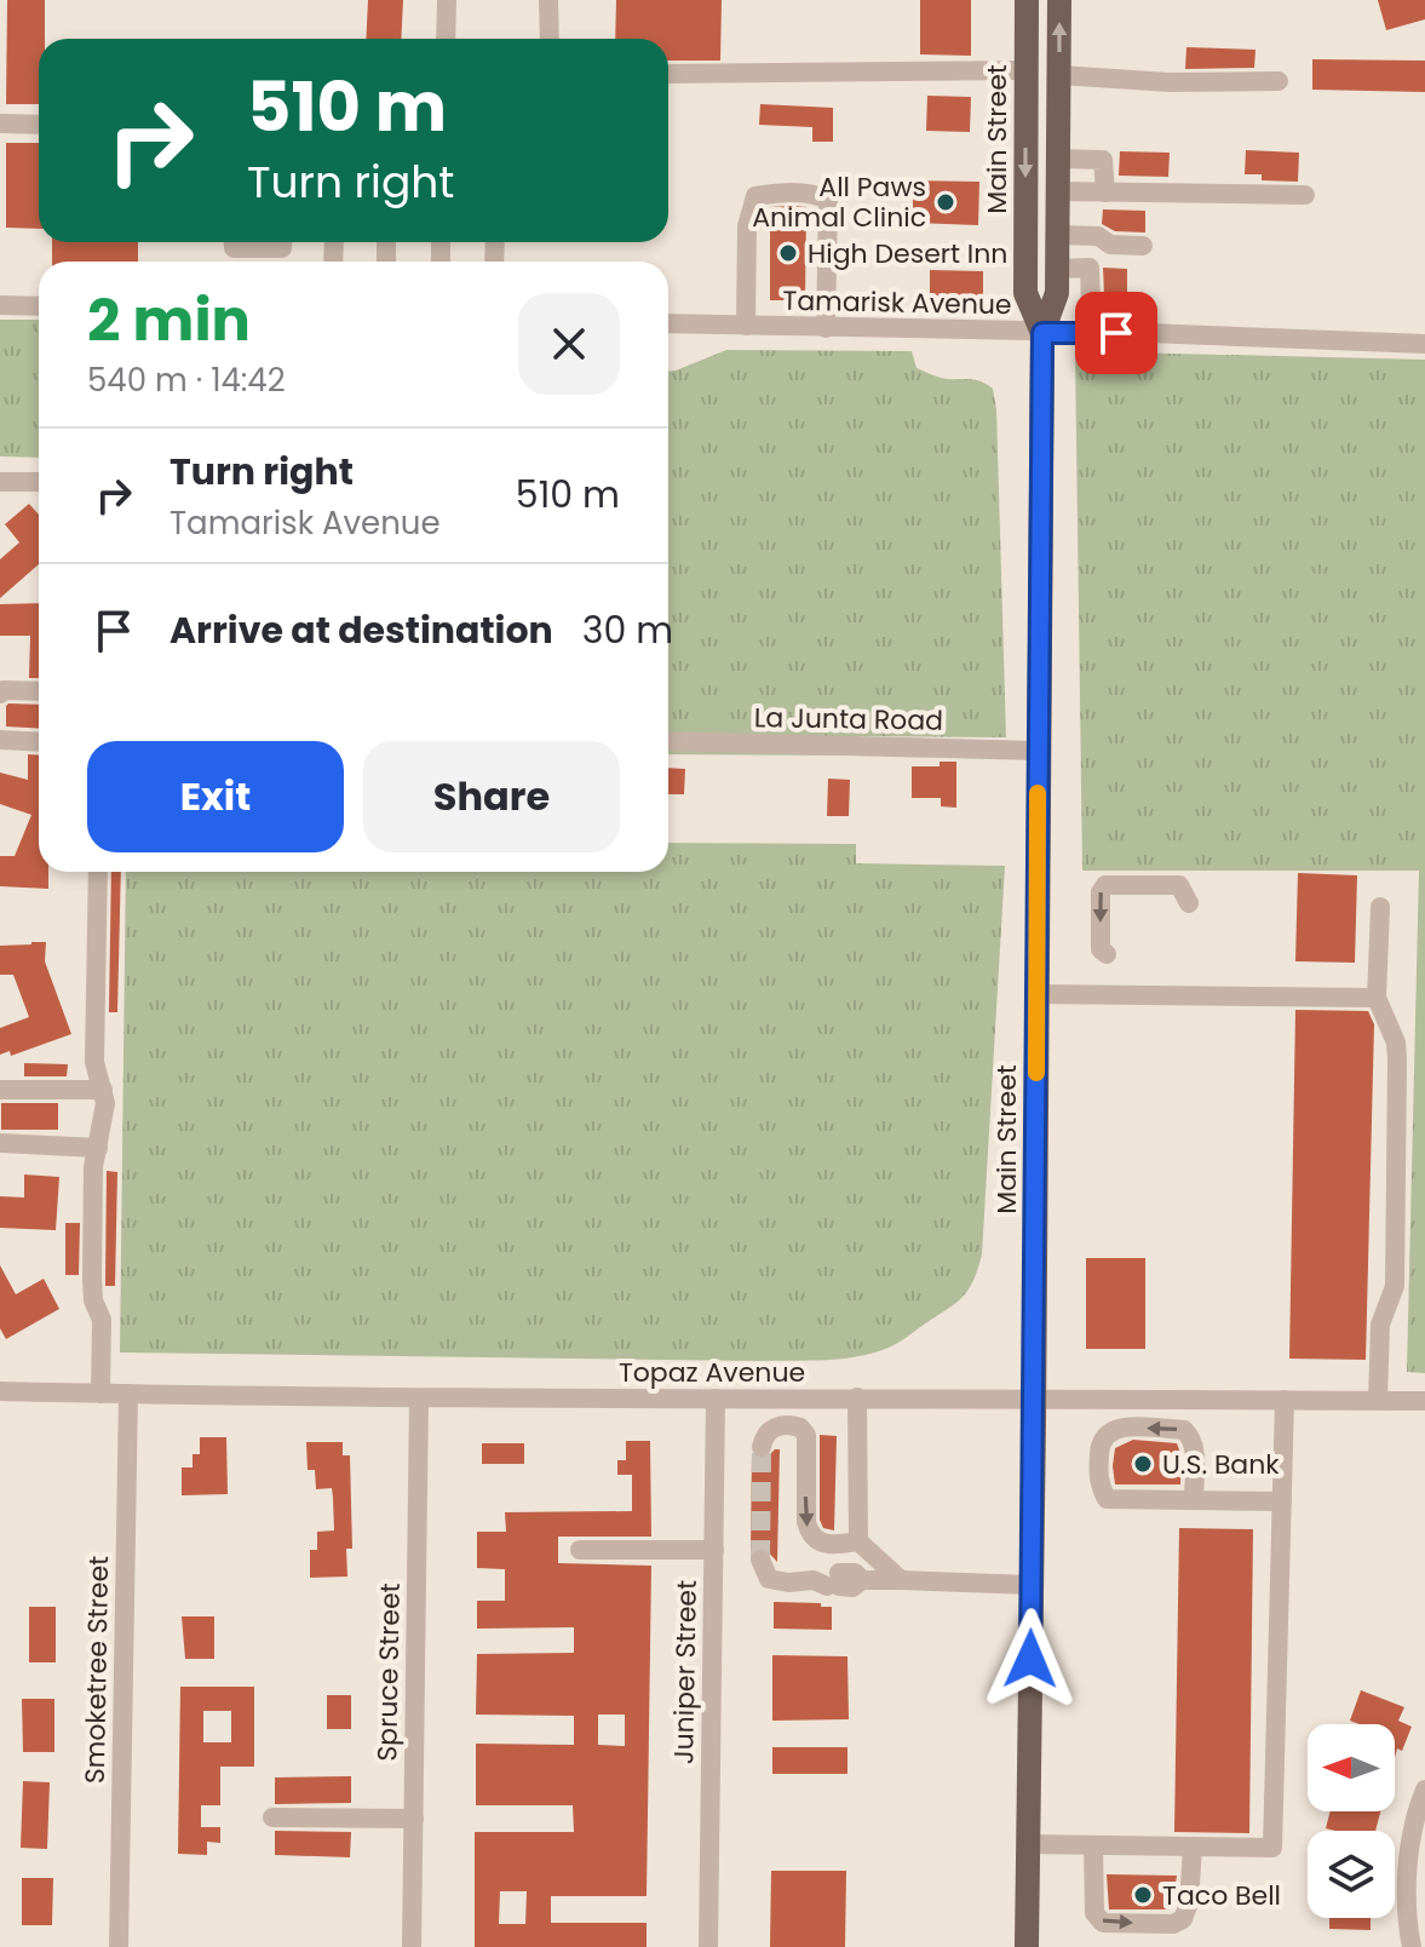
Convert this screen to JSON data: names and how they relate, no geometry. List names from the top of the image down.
{
  "streets": {
    "main road": ["Main Street"],
    "street": [
      "Tamarisk Avenue",
      "La Junta Road",
      "Topaz Avenue",
      "Smoketree Street",
      "Spruce Street",
      "Juniper Street"
    ]
  },
  "crossings": [
    ["Main Street", "Tamarisk Avenue"],
    ["Main Street", "La Junta Road"],
    ["Main Street", "Topaz Avenue"],
    ["Topaz Avenue", "Smoketree Street"],
    ["Topaz Avenue", "Spruce Street"],
    ["Topaz Avenue", "Juniper Street"]
  ],
  "places": [
    "All Paws Animal Clinic",
    "High Desert Inn",
    "U.S. Bank",
    "Taco Bell"
  ],
  "north": "left",
  "page": {
    "turn": ["510 m", "Turn right"],
    "heading": ["2 min", "540 m · 14:42"],
    "list": [
      {
        "name": "Turn right",
        "note": "Tamarisk Avenue",
        "value": "510 m"
      },
      {
        "name": "Arrive at destination",
        "value": "30 m"
      }
    ],
    "buttons": ["Exit", "Share"]
  }
}
